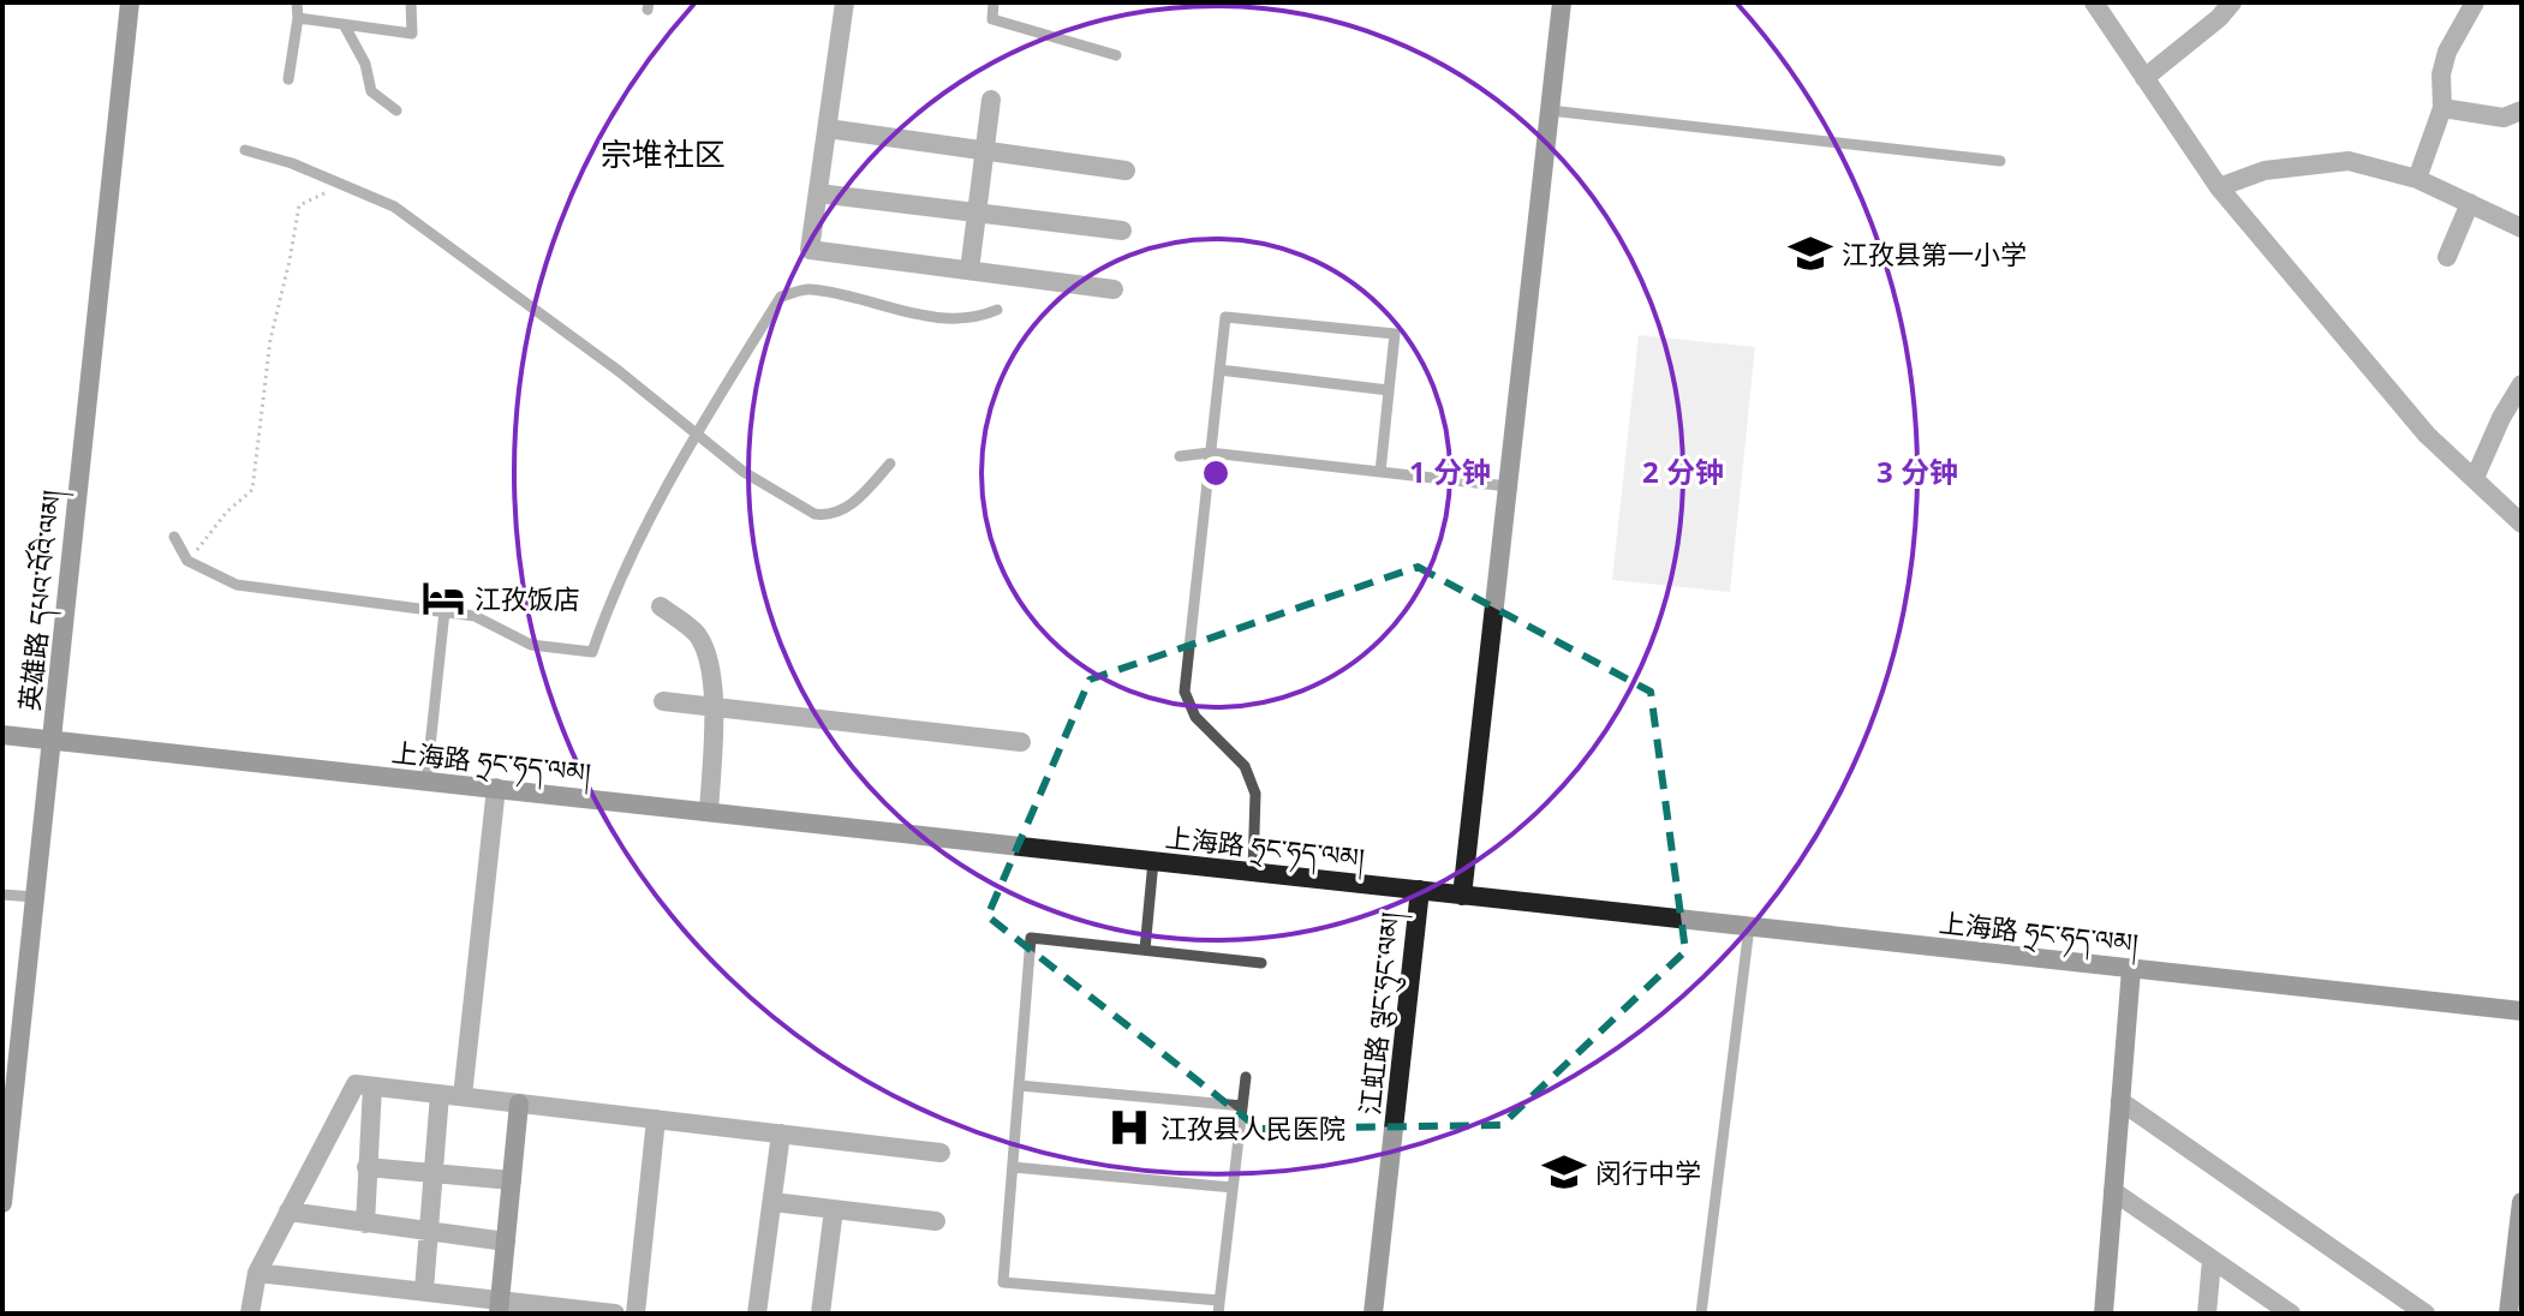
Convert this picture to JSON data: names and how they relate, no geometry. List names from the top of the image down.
{
  "streets": {
    "main road": ["英雄路 དཔའ་བོའི་ལམ།", "上海路 ཧྲང་ཧད་ལམ།", "江虹路 ལྕང་ཧུང་ལམ།"]
  },
  "crossings": [
    ["英雄路 དཔའ་བོའི་ལམ།", "上海路 ཧྲང་ཧད་ལམ།"],
    ["上海路 ཧྲང་ཧད་ལམ།", "江虹路 ལྕང་ཧུང་ལམ།"]
  ],
  "districts": ["宗堆社区"],
  "places": {
    "school or university": ["江孜县第一小学", "闵行中学"],
    "hotel": ["江孜饭店"],
    "hospital": ["江孜县人民医院"]
  },
  "rings": ["1 分钟", "2 分钟", "3 分钟"]
}
